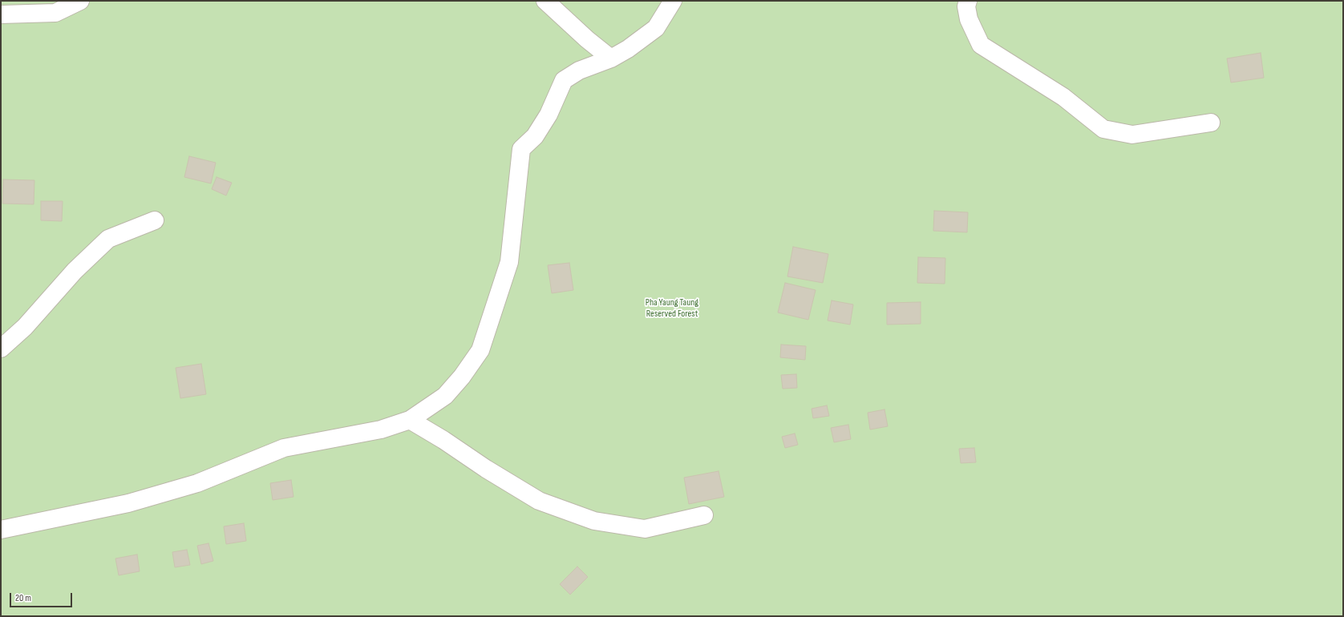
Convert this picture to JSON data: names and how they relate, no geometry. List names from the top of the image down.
{
  "parks": ["Pha Yaung Taung Reserved Forest"],
  "scale_bar": "20 m"
}
